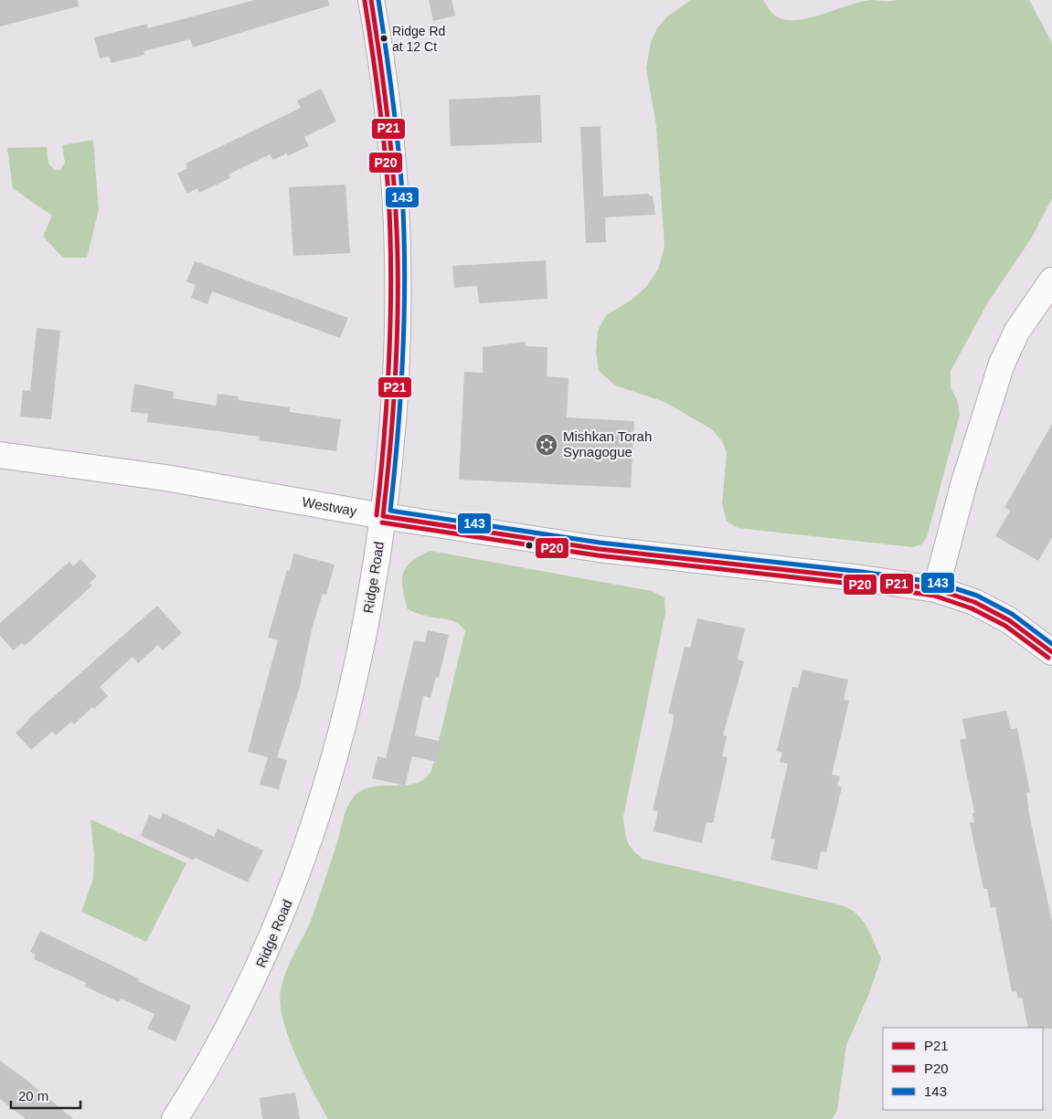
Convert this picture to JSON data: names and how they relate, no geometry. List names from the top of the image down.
{
  "streets": {
    "street": ["Westway", "Ridge Road"]
  },
  "crossings": [
    ["Westway", "Ridge Road"]
  ],
  "places": {
    "other": ["Ridge Rd at 12 Ct"],
    "synagogue": ["Mishkan Torah Synagogue"]
  },
  "lines": ["transit line P21", "transit line 143", "transit line P20"],
  "legend": ["P21", "P20", "143"],
  "scale_bar": "20 m"
}
